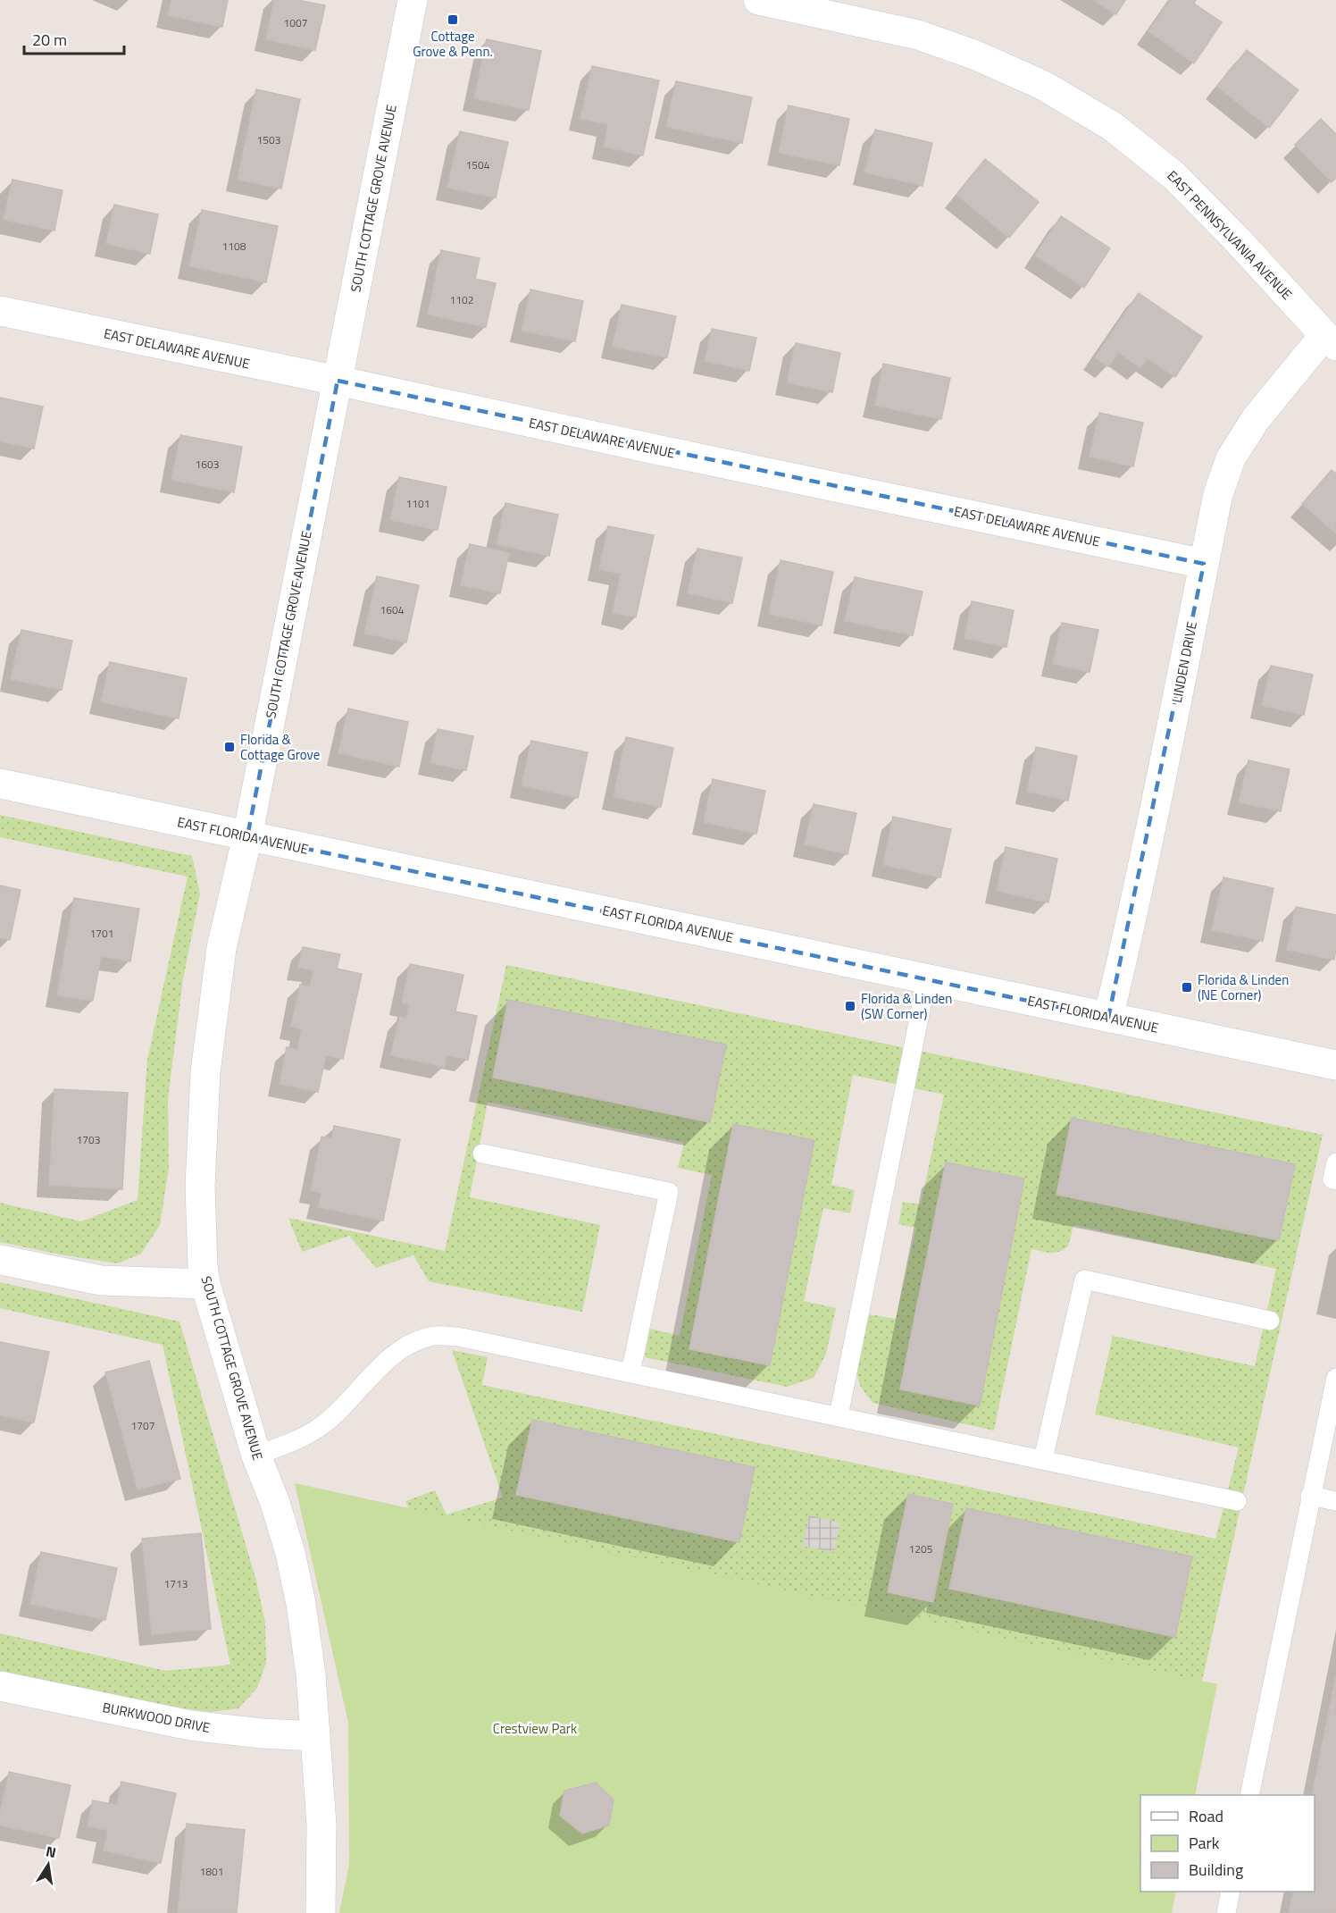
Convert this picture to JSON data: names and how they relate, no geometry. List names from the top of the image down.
{
  "streets": {
    "street": [
      "SOUTH COTTAGE GROVE AVENUE",
      "EAST PENNSYLVANIA AVENUE",
      "EAST DELAWARE AVENUE",
      "LINDEN DRIVE",
      "EAST FLORIDA AVENUE",
      "BURKWOOD DRIVE"
    ]
  },
  "crossings": [
    ["SOUTH COTTAGE GROVE AVENUE", "EAST DELAWARE AVENUE"],
    ["SOUTH COTTAGE GROVE AVENUE", "EAST FLORIDA AVENUE"],
    ["SOUTH COTTAGE GROVE AVENUE", "BURKWOOD DRIVE"],
    ["EAST PENNSYLVANIA AVENUE", "LINDEN DRIVE"],
    ["EAST DELAWARE AVENUE", "LINDEN DRIVE"],
    ["LINDEN DRIVE", "EAST FLORIDA AVENUE"]
  ],
  "parks": ["Crestview Park"],
  "places": {
    "transit": [
      "Cottage Grove & Penn.",
      "Florida & Cottage Grove",
      "Florida & Linden (NE Corner)",
      "Florida & Linden (SW Corner)"
    ]
  },
  "house_numbers": [
    "1007",
    "1503",
    "1504",
    "1108",
    "1102",
    "1603",
    "1101",
    "1604",
    "1701",
    "1703",
    "1707",
    "1205",
    "1713",
    "1801"
  ],
  "legend": ["Road", "Park", "Building"],
  "scale_bar": "20 m",
  "north": "top"
}
